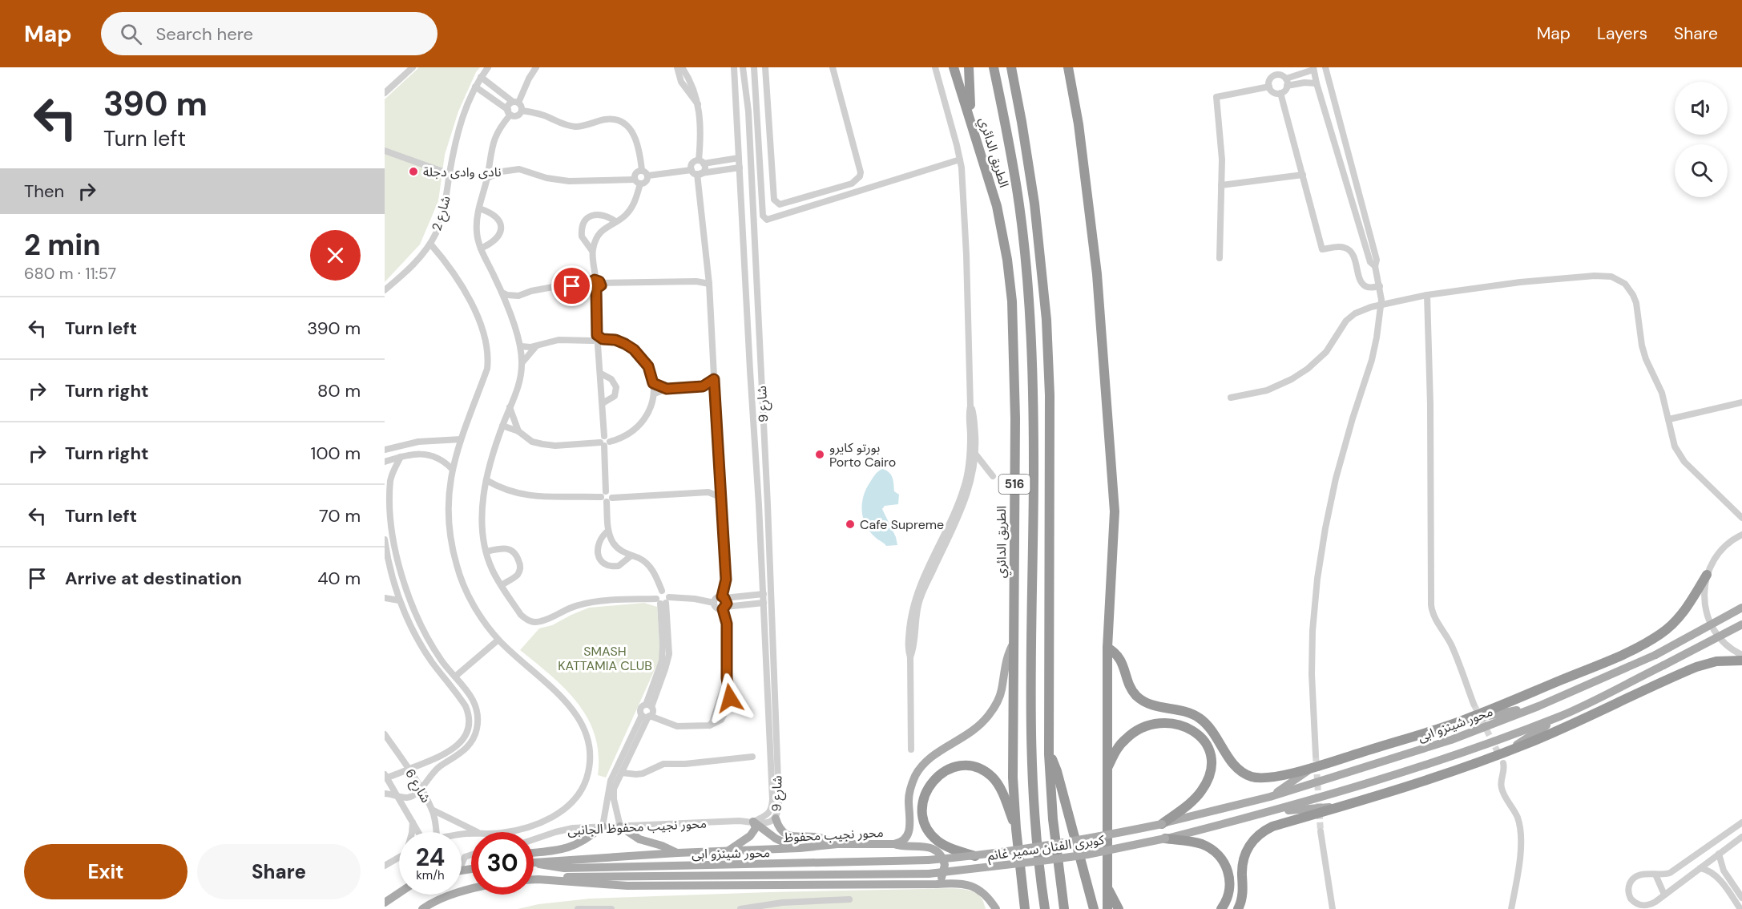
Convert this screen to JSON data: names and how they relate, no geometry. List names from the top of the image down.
{
  "streets": {
    "highway": ["الطريق الدائري", "516"],
    "main road": ["محور شينزو ابى", "محور نجيب محفوظ", "كوبرى الفنان سمير غانم"],
    "street": [
      "شارع 2",
      "شارع 9",
      "شارع 6",
      "محور نجيب محفوظ الجانبى"
    ]
  },
  "crossings": [
    ["الطريق الدائري", "516"],
    ["الطريق الدائري", "محور نجيب محفوظ"],
    ["شارع 9", "محور نجيب محفوظ الجانبى"],
    ["محور شينزو ابى", "محور نجيب محفوظ"],
    ["محور شينزو ابى", "كوبرى الفنان سمير غانم"]
  ],
  "parks": ["SMASH KATTAMIA CLUB"],
  "places": ["نادى وادى دجلة", "بورتو كايرو Porto Cairo", "Cafe Supreme"],
  "page": {
    "header": "Map",
    "search": "Search here",
    "nav": ["Map", "Layers", "Share"],
    "turn": ["390 m", "Turn left"],
    "then": "Then",
    "heading": ["2 min", "680 m · 11:57"],
    "list": [
      {
        "name": "Turn left",
        "value": "390 m"
      },
      {
        "name": "Turn right",
        "value": "80 m"
      },
      {
        "name": "Turn right",
        "value": "100 m"
      },
      {
        "name": "Turn left",
        "value": "70 m"
      },
      {
        "name": "Arrive at destination",
        "value": "40 m"
      }
    ],
    "speed": "24 km/h",
    "limit": "30",
    "buttons": ["Exit", "Share"]
  }
}
